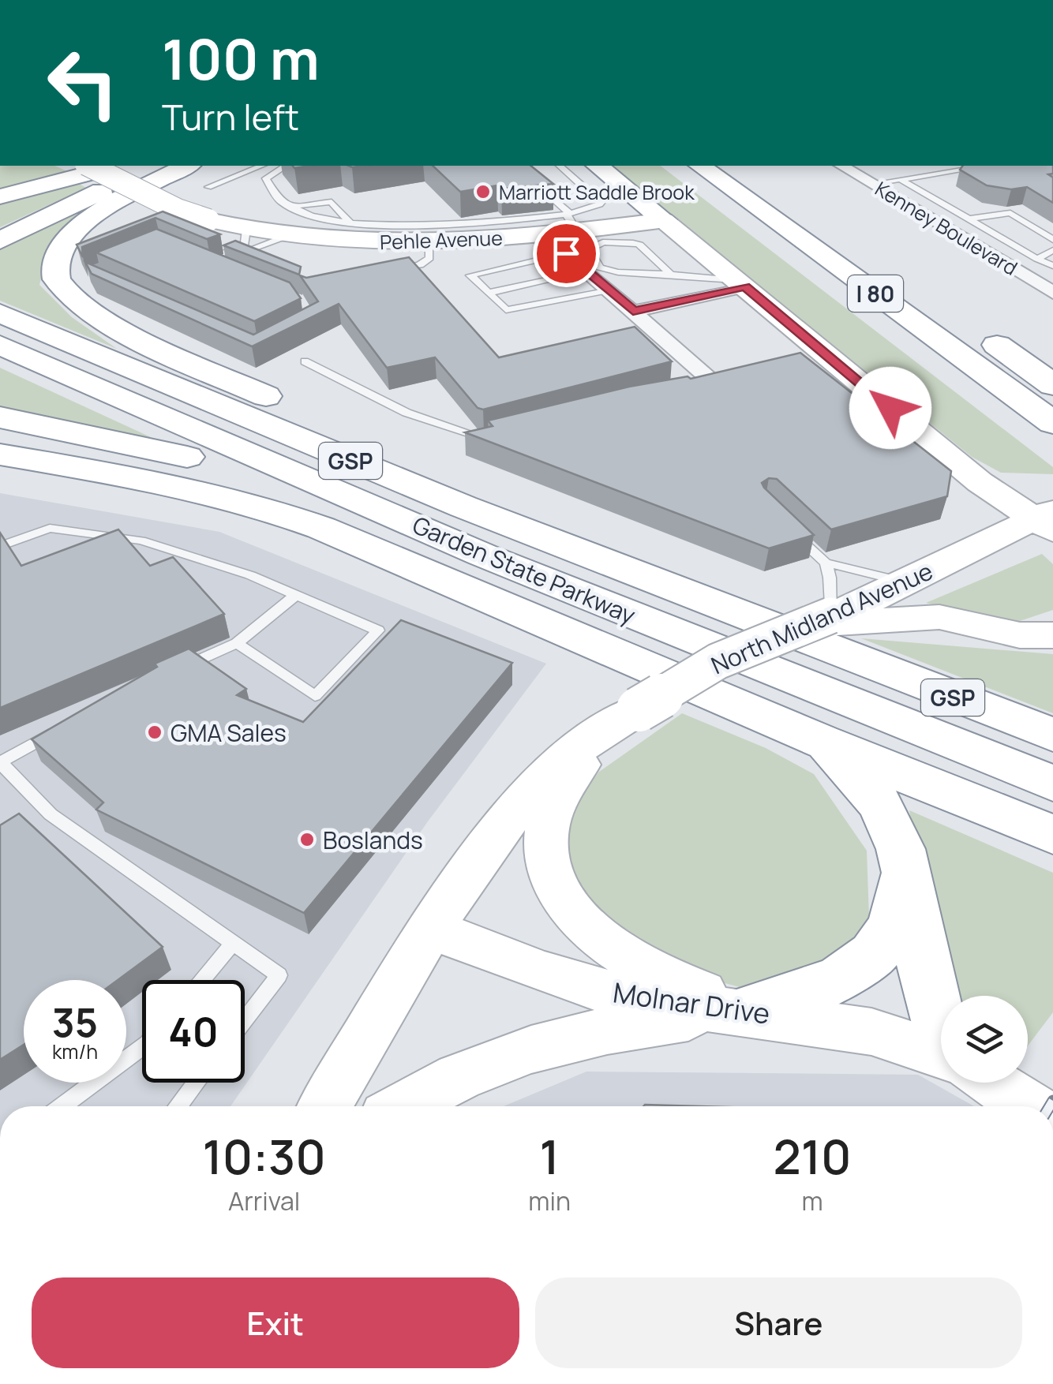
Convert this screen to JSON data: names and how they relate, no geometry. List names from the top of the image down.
{
  "streets": {
    "highway": ["I 80", "GSP", "Garden State Parkway"],
    "street": [
      "Kenney Boulevard",
      "Pehle Avenue",
      "North Midland Avenue",
      "Molnar Drive"
    ]
  },
  "crossings": [
    ["North Midland Avenue", "Molnar Drive"]
  ],
  "places": ["Marriott Saddle Brook", "GMA Sales", "Boslands"],
  "page": {
    "turn": ["100 m", "Turn left"],
    "speed": "35 km/h",
    "limit": "40",
    "eta": [
      "10:30",
      "Arrival",
      "1",
      "min",
      "210",
      "m"
    ],
    "buttons": ["Exit", "Share"]
  }
}
